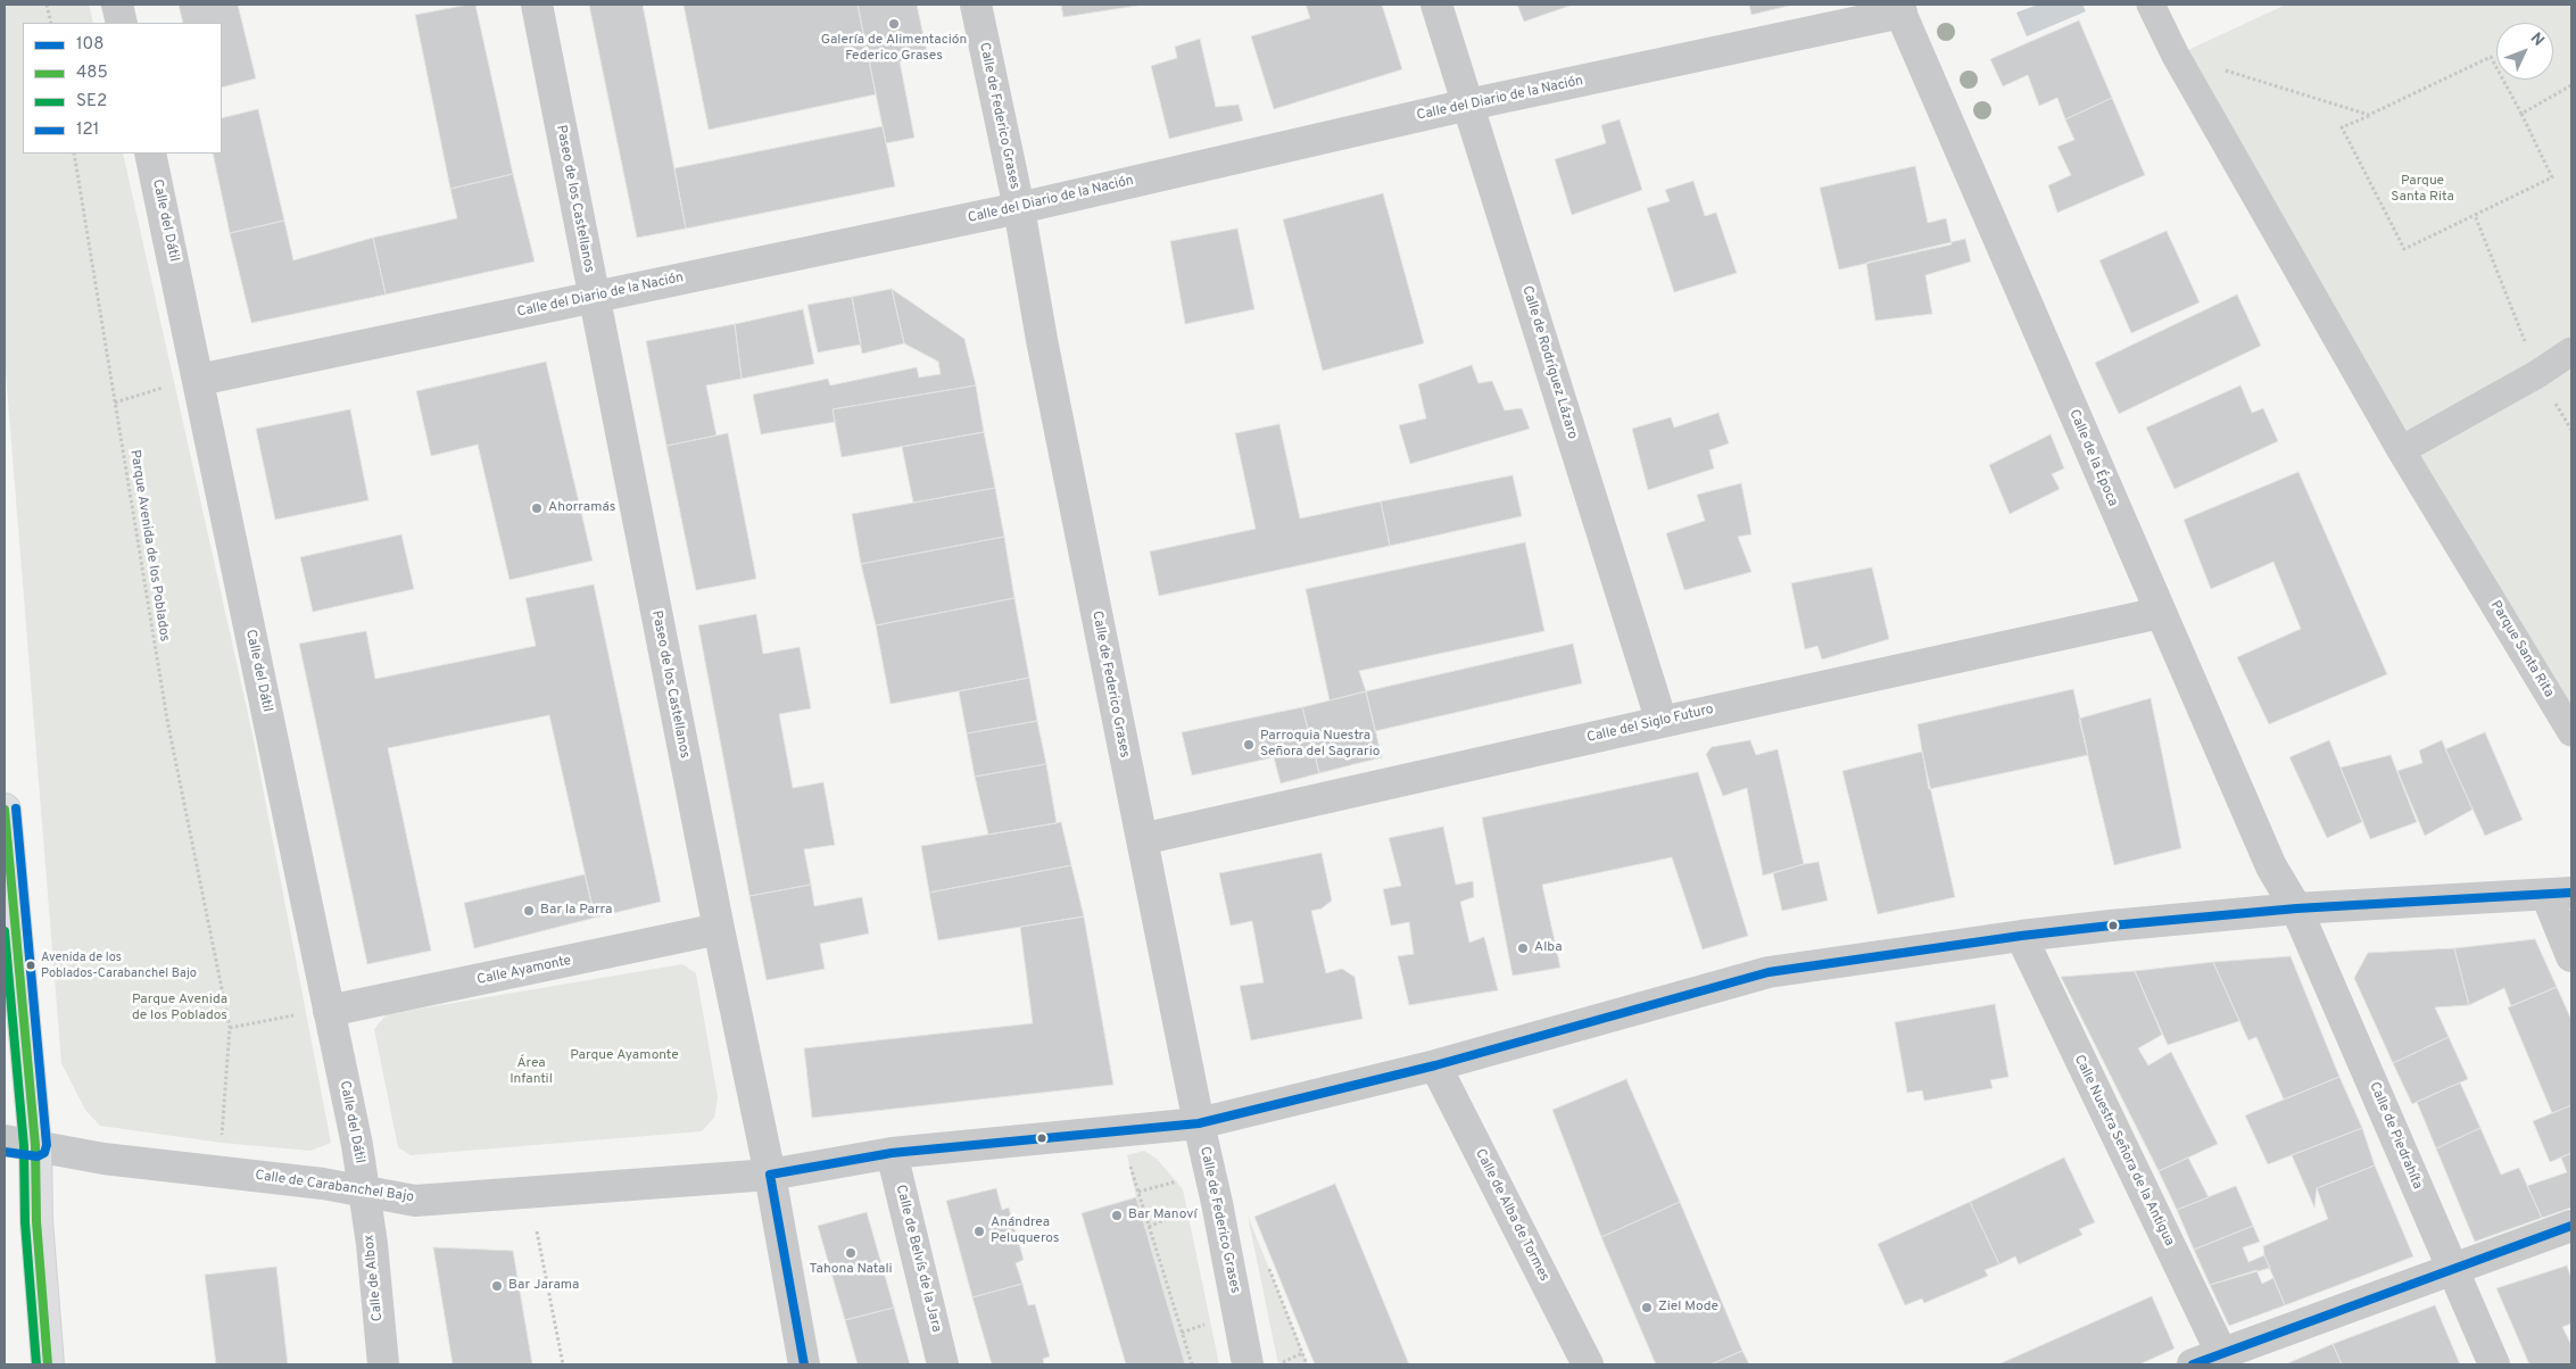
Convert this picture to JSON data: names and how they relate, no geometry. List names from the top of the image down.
{
  "streets": {
    "street": [
      "Calle del Diario de la Nación",
      "Calle de Federico Grases",
      "Paseo de los Castellanos",
      "Calle del Dátil",
      "Calle de Rodríguez Lázaro",
      "Calle de la Época",
      "Parque Santa Rita",
      "Calle del Siglo Futuro",
      "Calle Ayamonte",
      "Calle de Piedrahíta",
      "Calle Nuestra Señora de la Antigua",
      "Calle de Carabanchel Bajo",
      "Calle de Alba de Tormes",
      "Calle de Belvís de la Jara",
      "Calle de Albox"
    ],
    "path": ["Parque Avenida de los Poblados"]
  },
  "crossings": [
    ["Calle del Diario de la Nación", "Calle de Federico Grases"],
    ["Calle del Diario de la Nación", "Paseo de los Castellanos"],
    ["Calle del Diario de la Nación", "Calle del Dátil"],
    ["Calle del Diario de la Nación", "Calle de Rodríguez Lázaro"],
    ["Calle del Diario de la Nación", "Calle de la Época"],
    ["Calle de Federico Grases", "Calle del Siglo Futuro"],
    ["Paseo de los Castellanos", "Calle Ayamonte"],
    ["Paseo de los Castellanos", "Calle de Carabanchel Bajo"],
    ["Calle del Dátil", "Calle Ayamonte"],
    ["Calle del Dátil", "Calle de Carabanchel Bajo"],
    ["Calle del Dátil", "Calle de Albox"],
    ["Calle de Rodríguez Lázaro", "Calle del Siglo Futuro"],
    ["Calle de la Época", "Calle del Siglo Futuro"],
    ["Calle de la Época", "Calle de Piedrahíta"],
    ["Calle de Carabanchel Bajo", "Calle de Albox"]
  ],
  "parks": [
    "Parque Santa Rita",
    "Parque Avenida de los Poblados",
    "Parque Ayamonte",
    "Área Infantil"
  ],
  "places": [
    "Galería de Alimentación Federico Grases",
    "Ahorramás",
    "Parroquia Nuestra Señora del Sagrario",
    "Bar la Parra",
    "Alba",
    "Avenida de los Poblados-Carabanchel Bajo",
    "Bar Manoví",
    "Anándrea Peluqueros",
    "Tahona Natali",
    "Bar Jarama",
    "Ziel Mode"
  ],
  "lines": [
    "transit line 121",
    "transit line 485",
    "transit line 108",
    "transit line SE2"
  ],
  "legend": [
    "108",
    "485",
    "SE2",
    "121"
  ],
  "north": "top right"
}
